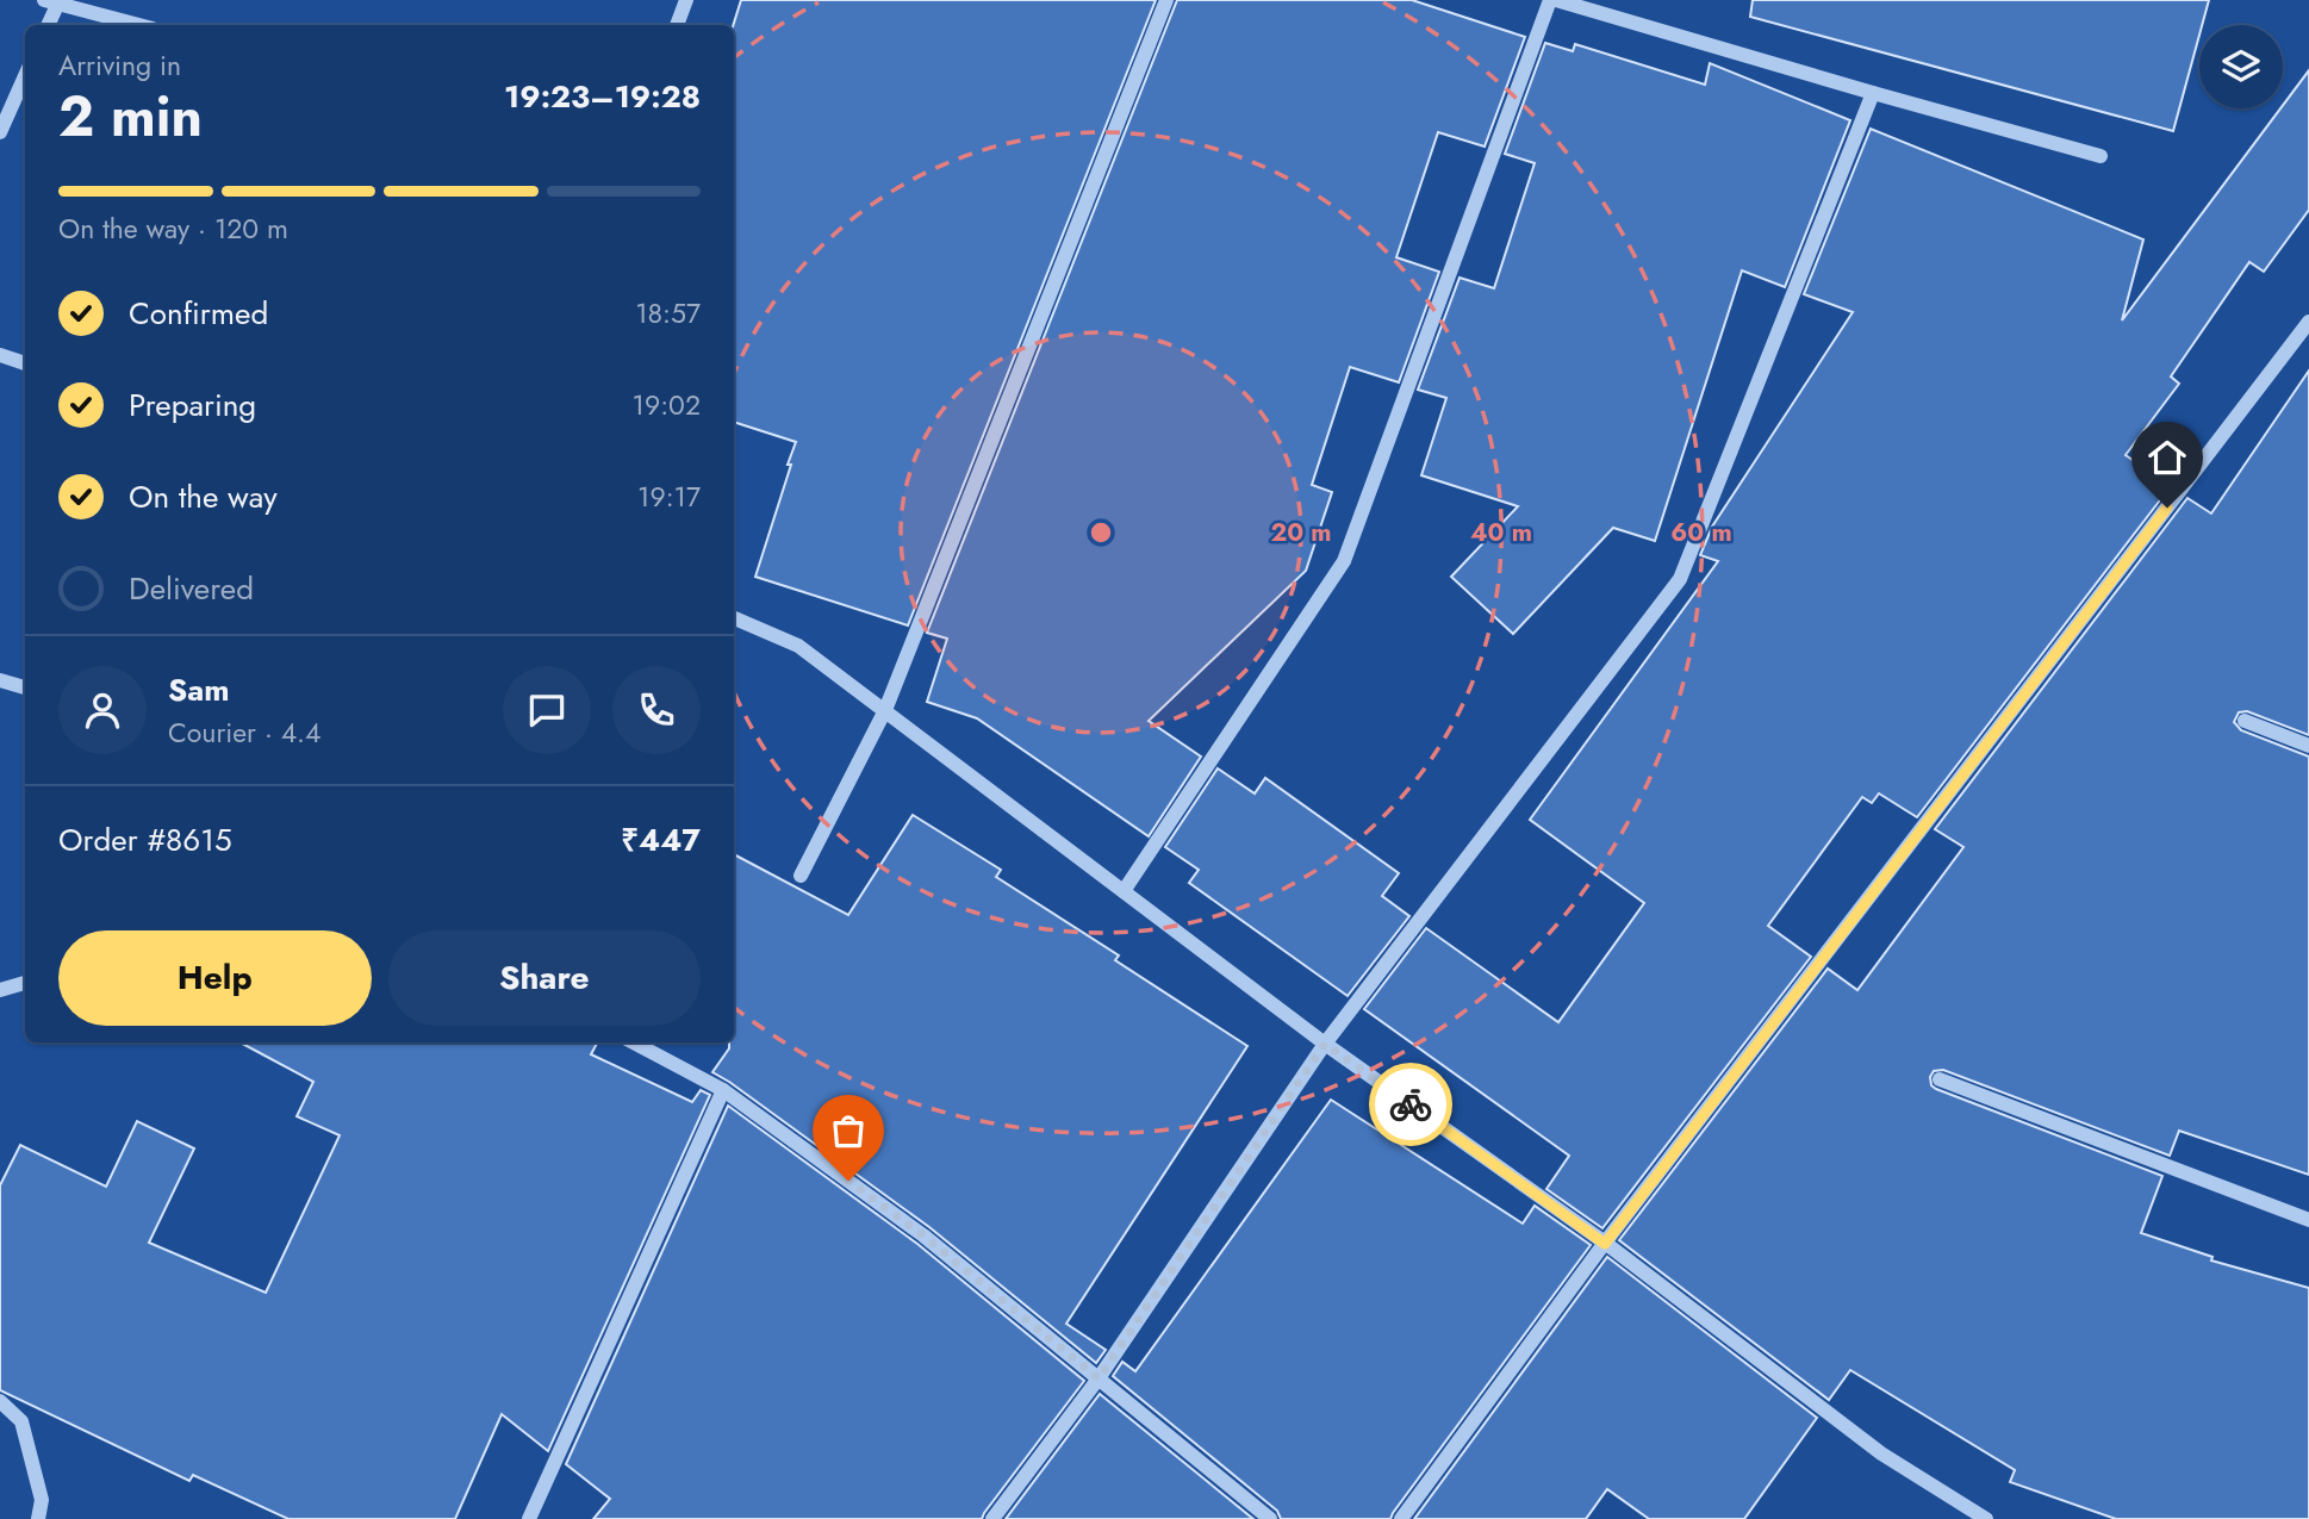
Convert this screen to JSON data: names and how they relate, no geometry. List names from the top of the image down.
{
  "page": {
    "heading": ["2 min", "Arriving in", "19:23–19:28"],
    "panel": [
      "Sam",
      "Courier · 4.4",
      "Order #8615",
      "₹447"
    ],
    "bar": "On the way · 120 m",
    "list": [
      ["Confirmed", "18:57"],
      ["Preparing", "19:02"],
      ["On the way", "19:17"],
      "Delivered"
    ],
    "buttons": ["Help", "Share"]
  },
  "rings": ["20 m", "40 m", "60 m"]
}
